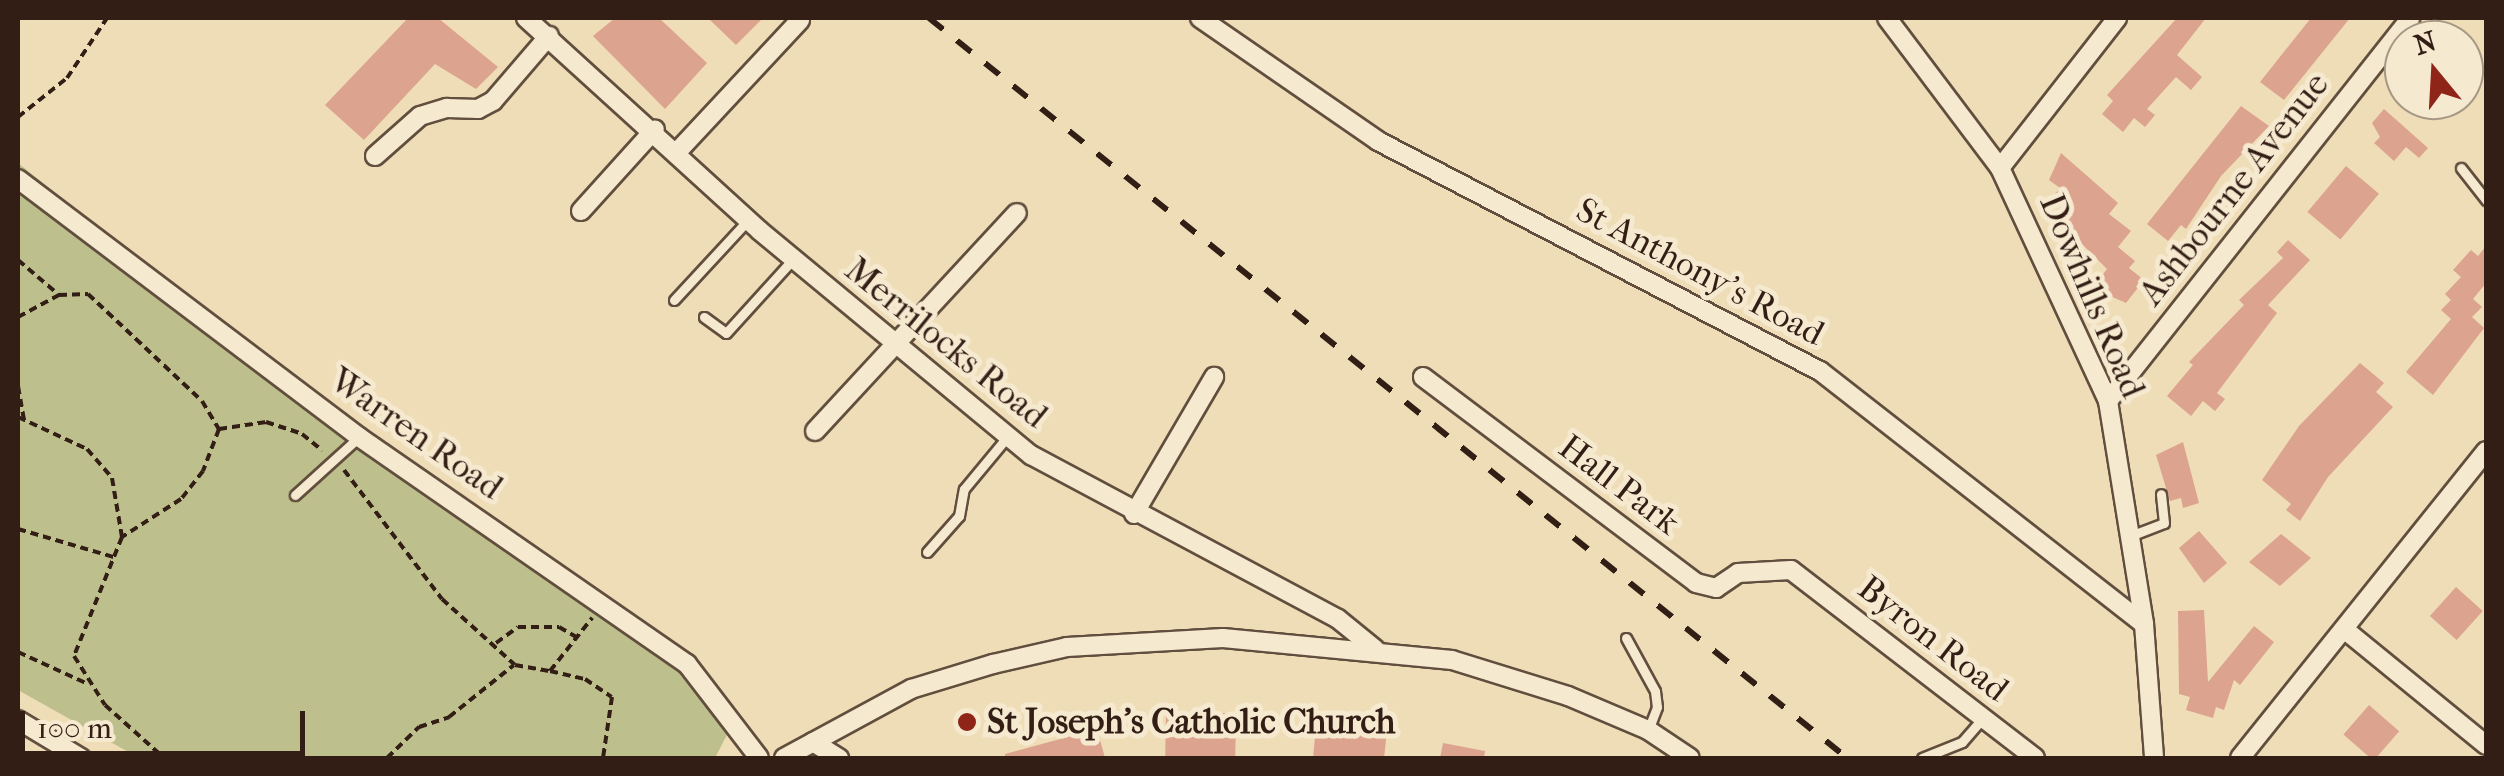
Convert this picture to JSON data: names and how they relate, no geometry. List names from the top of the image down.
{
  "streets": {
    "street": [
      "Ashbourne Avenue",
      "St Anthony's Road",
      "Dowhills Road",
      "Merrilocks Road",
      "Warren Road",
      "Hall Park",
      "Byron Road"
    ]
  },
  "crossings": [
    ["Ashbourne Avenue", "Dowhills Road"],
    ["St Anthony's Road", "Dowhills Road"],
    ["Hall Park", "Byron Road"]
  ],
  "places": ["St Joseph's Catholic Church"],
  "scale_bar": "100 m",
  "north": "top"
}
